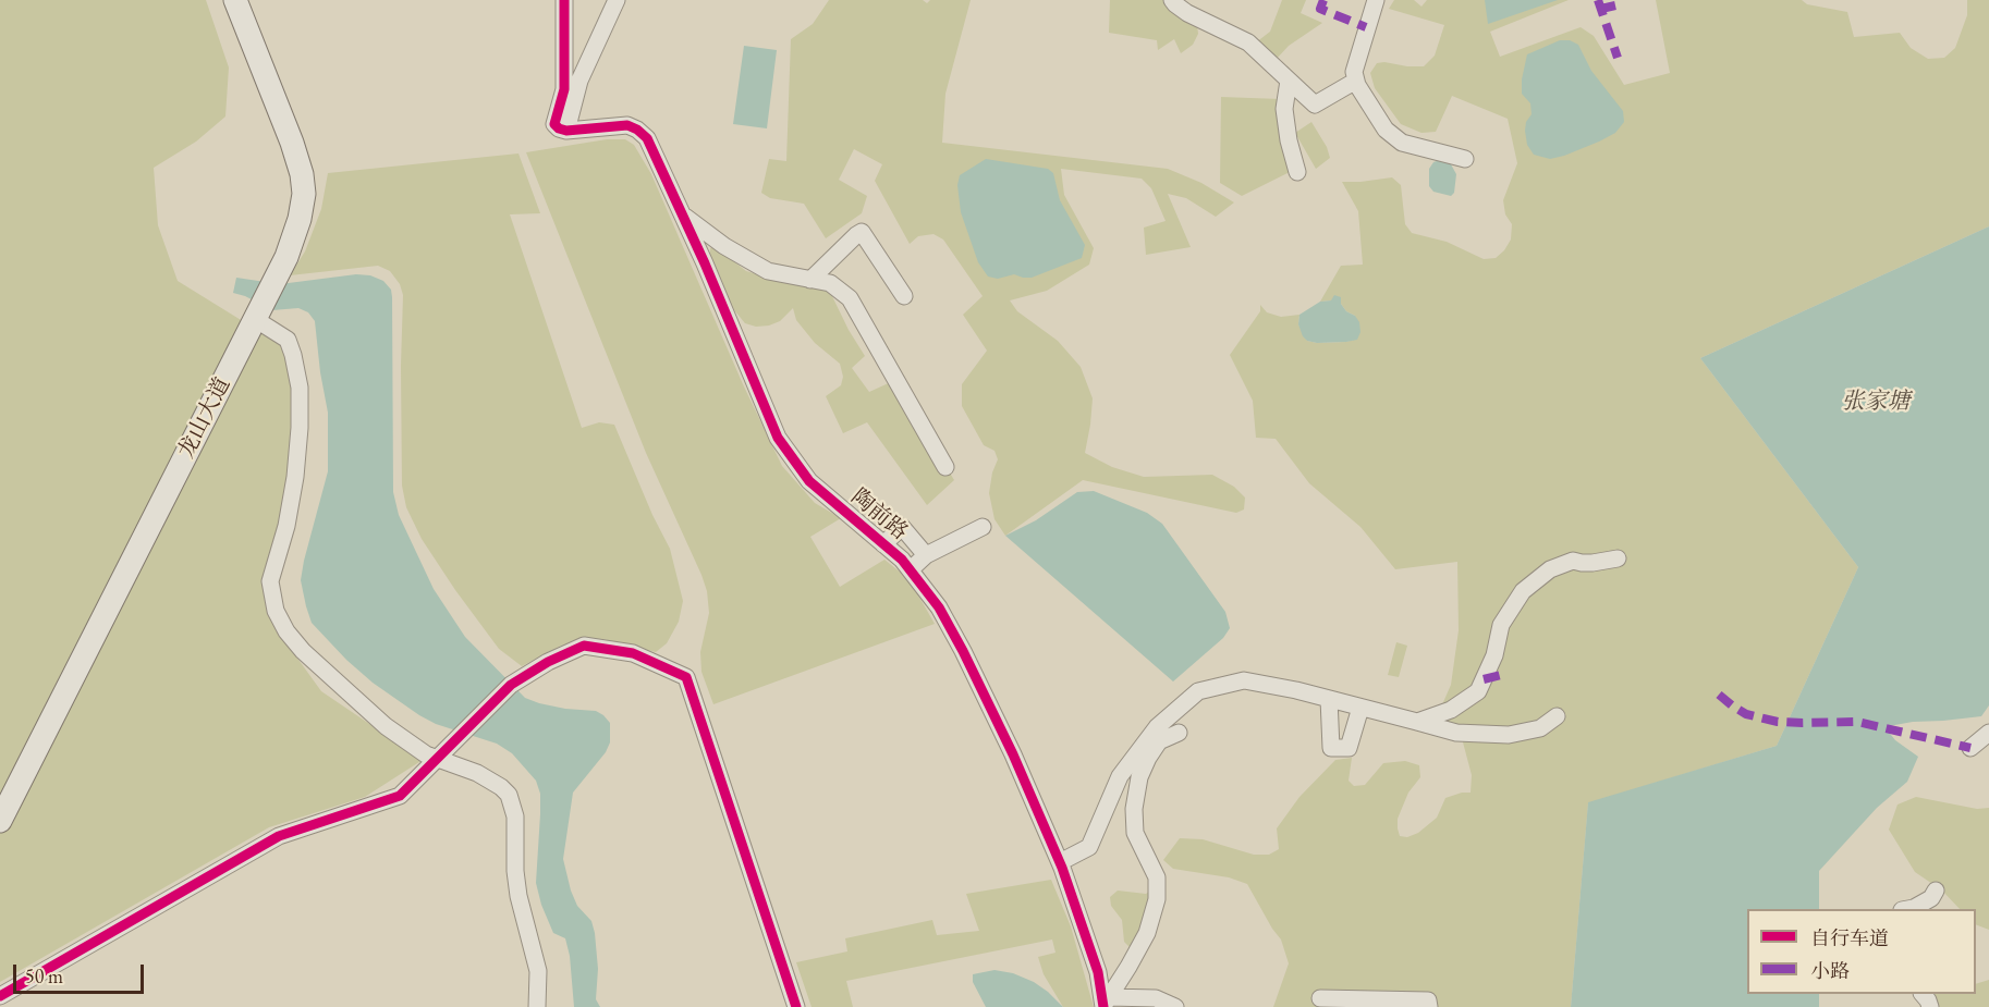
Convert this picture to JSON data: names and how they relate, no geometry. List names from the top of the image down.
{
  "streets": {
    "main road": ["龙山大道"],
    "street": ["陶前路"]
  },
  "water": ["张家塘"],
  "legend": ["自行车道", "小路"],
  "scale_bar": "50 m"
}
